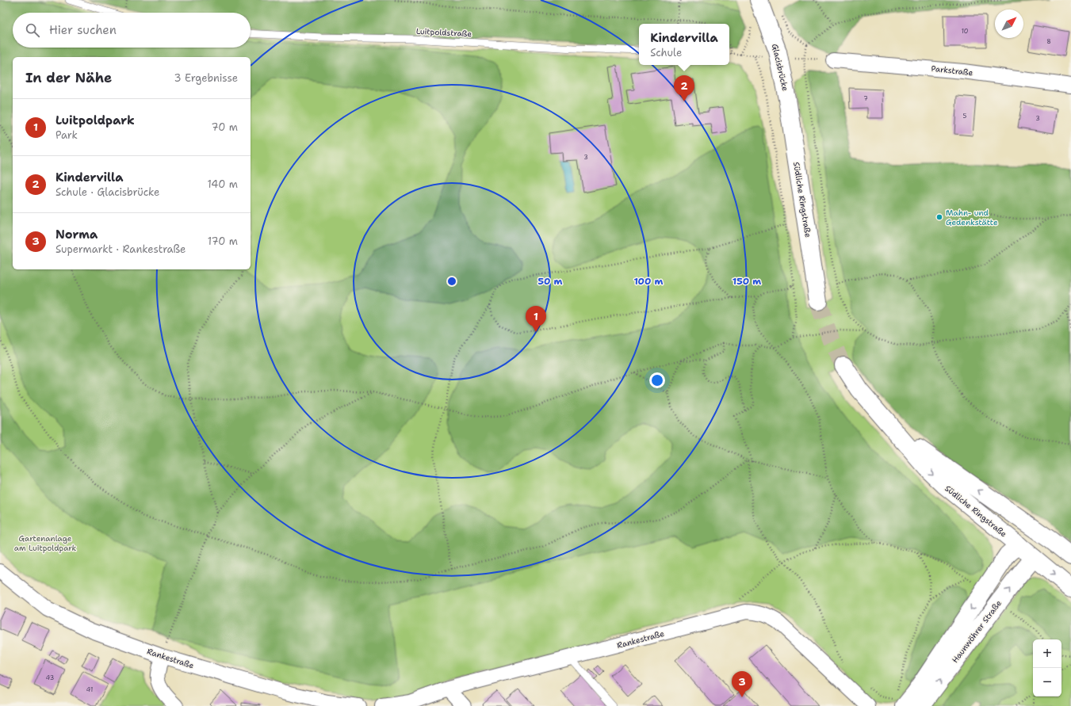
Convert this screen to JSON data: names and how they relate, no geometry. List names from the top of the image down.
{
  "streets": {
    "main road": ["Glacisbrücke", "Südliche Ringstraße", "Haunwöhrer Straße"],
    "street": ["Parkstraße", "Rankestraße"],
    "lane": ["Luitpoldstraße"]
  },
  "crossings": [
    ["Glacisbrücke", "Südliche Ringstraße"],
    ["Südliche Ringstraße", "Haunwöhrer Straße"]
  ],
  "parks": ["Gartenanlage am Luitpoldpark"],
  "places": ["Mahn- und Gedenkstätte"],
  "house_numbers": [
    "10",
    "8",
    "7",
    "5",
    "3",
    "3",
    "43",
    "41"
  ],
  "north": "top right",
  "page": {
    "search": "Hier suchen",
    "popup": ["Kindervilla", "Schule"],
    "heading": ["In der Nähe", "3 Ergebnisse"],
    "pins": ["2", "1", "3"],
    "list": [
      {
        "mark": "1",
        "name": "Luitpoldpark",
        "note": "Park",
        "value": "70 m"
      },
      {
        "mark": "2",
        "name": "Kindervilla",
        "note": "Schule · Glacisbrücke",
        "value": "140 m"
      },
      {
        "mark": "3",
        "name": "Norma",
        "note": "Supermarkt · Rankestraße",
        "value": "170 m"
      }
    ],
    "map_buttons": ["+", "−"]
  },
  "rings": ["50 m", "100 m", "150 m"]
}
